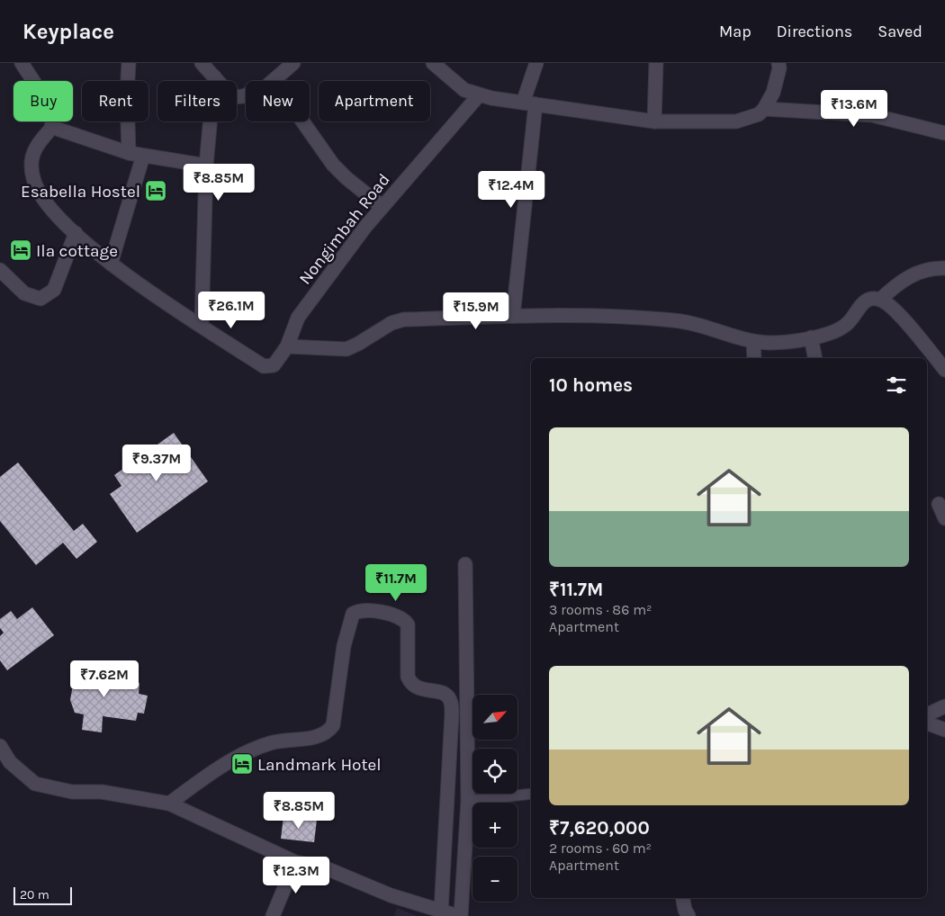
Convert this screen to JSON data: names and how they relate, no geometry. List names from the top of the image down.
{
  "streets": {
    "street": ["Nongimbah Road"]
  },
  "places": {
    "hotel": ["Esabella Hostel", "Ila cottage", "Landmark Hotel"]
  },
  "scale_bar": "20 m",
  "north": "top right",
  "page": {
    "header": "Keyplace",
    "nav": ["Map", "Directions", "Saved"],
    "chip": [
      "Buy",
      "Rent",
      "Filters",
      "New",
      "Apartment"
    ],
    "price": [
      "₹13.6M",
      "₹8.85M",
      "₹12.4M",
      "₹26.1M",
      "₹15.9M",
      "₹9.37M",
      "₹11.7M",
      "₹7.62M",
      "₹8.85M",
      "₹12.3M"
    ],
    "heading": "10 homes",
    "list": [
      {
        "name": "₹11.7M",
        "note": "3 rooms · 86 m² · Apartment"
      },
      {
        "name": "₹7,620,000",
        "note": "2 rooms · 60 m² · Apartment"
      }
    ],
    "map_buttons": ["+", "−"],
    "scale": "20 m"
  }
}
